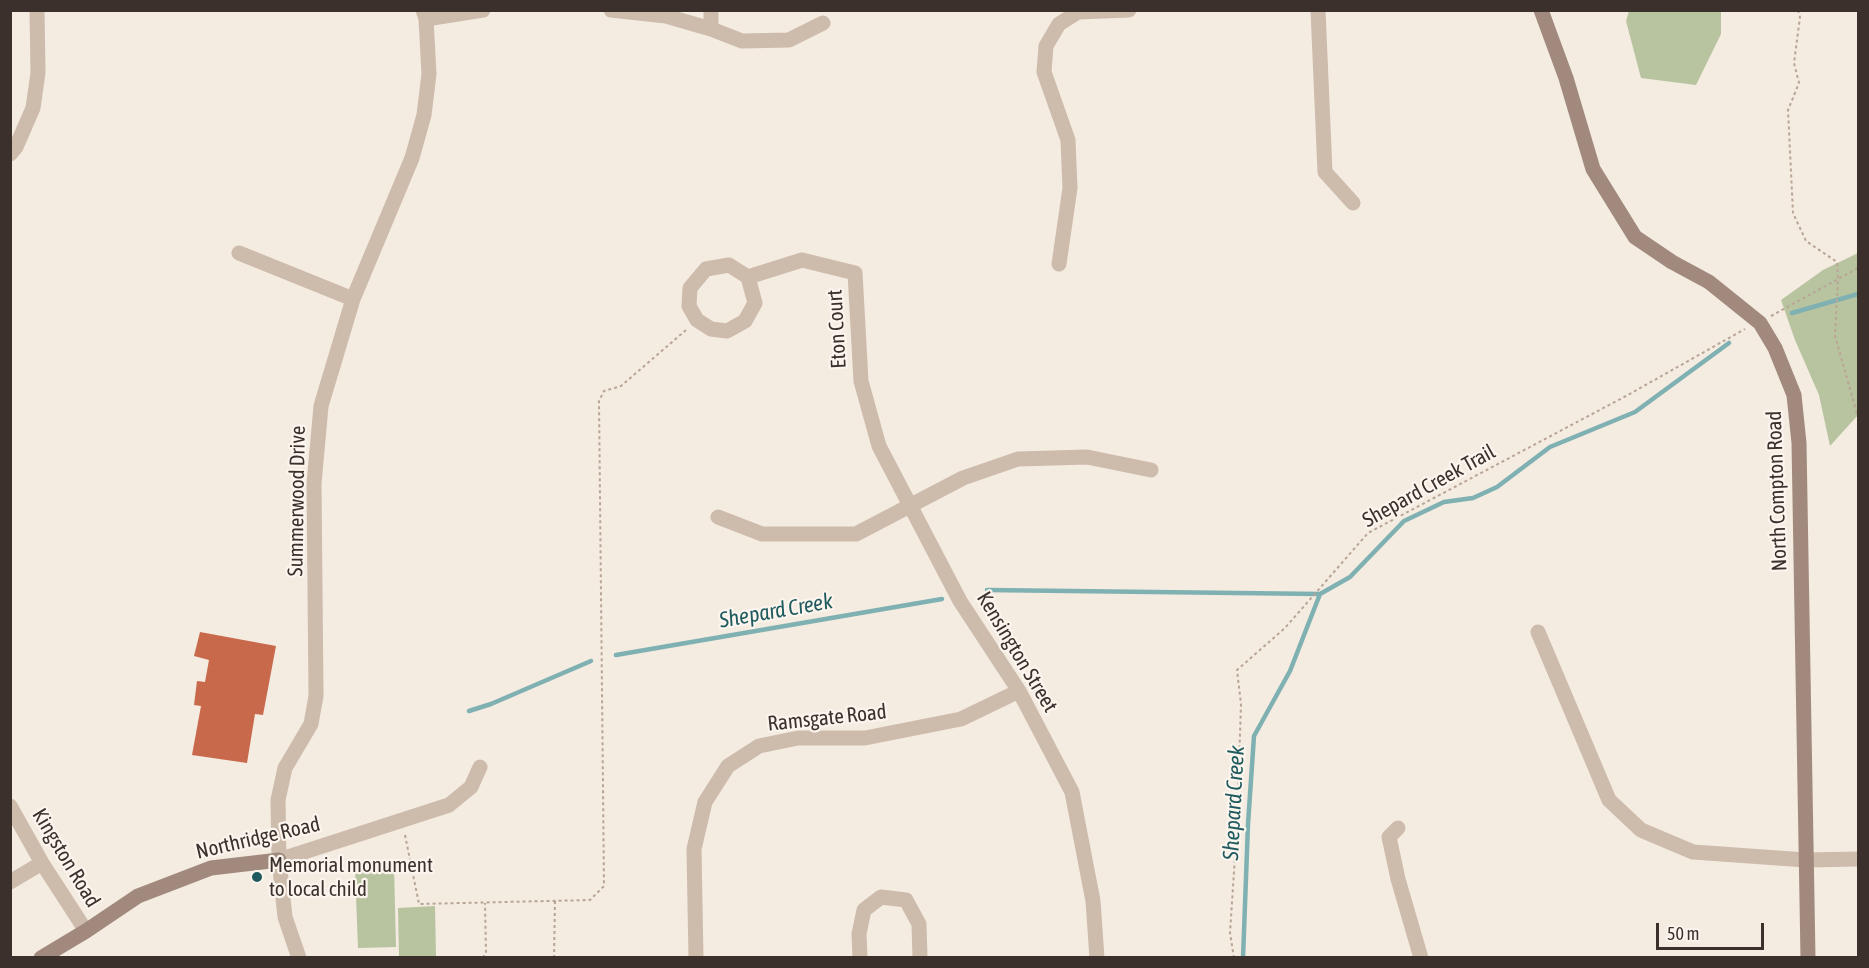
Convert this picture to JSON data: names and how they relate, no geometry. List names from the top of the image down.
{
  "streets": {
    "street": [
      "Eton Court",
      "North Compton Road",
      "Summerwood Drive",
      "Kensington Street",
      "Ramsgate Road",
      "Northridge Road",
      "Kingston Road"
    ],
    "path": ["Shepard Creek Trail"]
  },
  "crossings": [
    ["Eton Court", "Kensington Street"],
    ["Shepard Creek Trail", "North Compton Road"],
    ["Summerwood Drive", "Northridge Road"],
    ["Kensington Street", "Ramsgate Road"],
    ["Northridge Road", "Kingston Road"]
  ],
  "water": ["Shepard Creek"],
  "places": ["Memorial monument to local child"],
  "scale_bar": "50 m"
}
